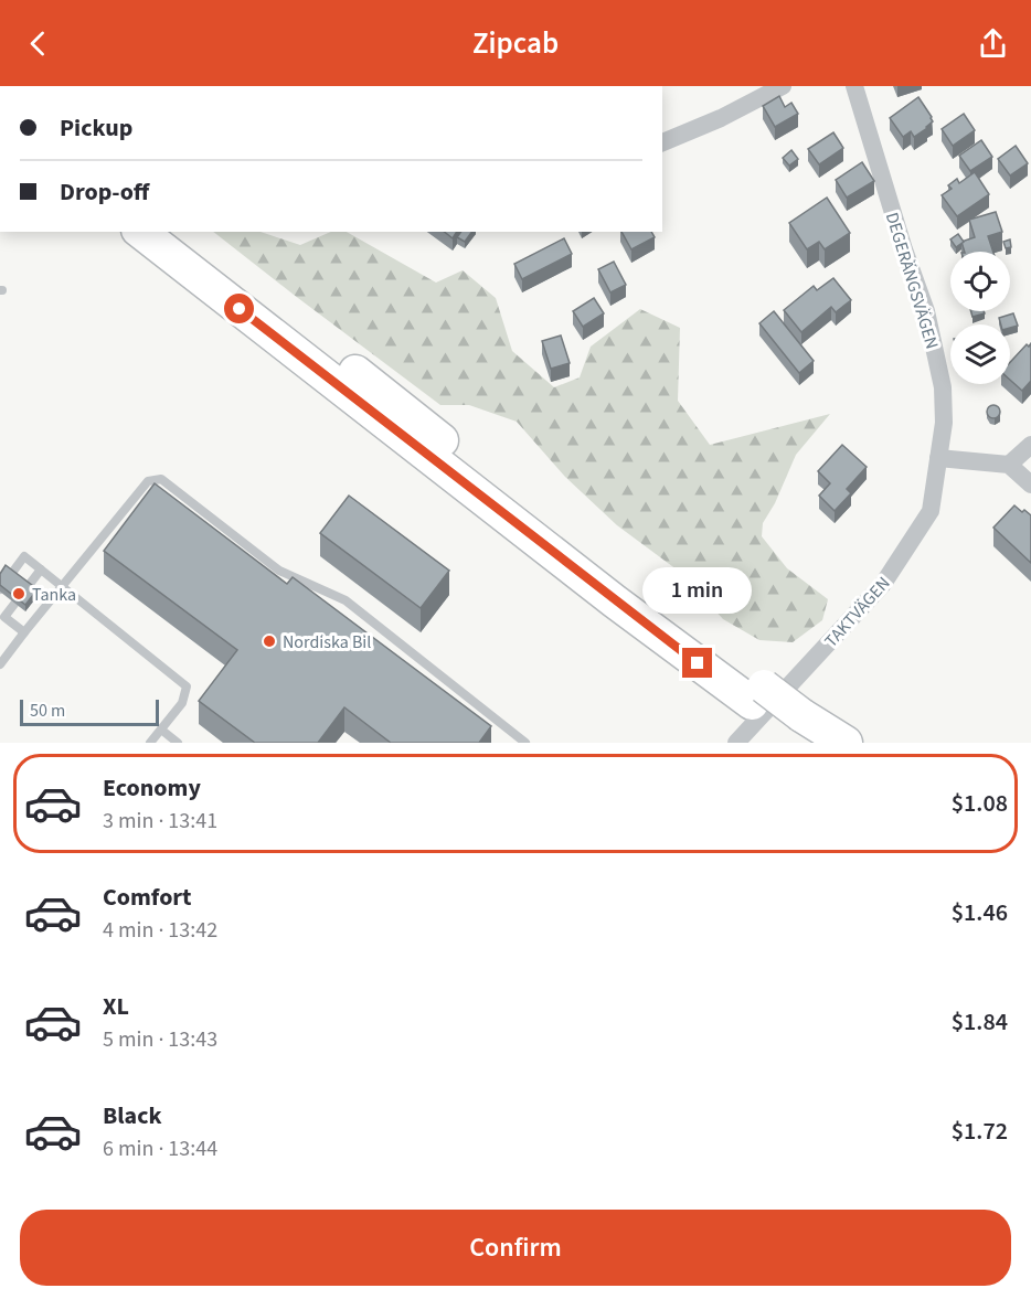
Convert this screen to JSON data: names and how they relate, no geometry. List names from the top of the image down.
{
  "streets": {
    "street": ["DEGERÄNGSVÄGEN", "TAKTVÄGEN"]
  },
  "crossings": [
    ["DEGERÄNGSVÄGEN", "TAKTVÄGEN"]
  ],
  "places": ["Tanka", "Nordiska Bil"],
  "scale_bar": "50 m",
  "page": {
    "header": "Zipcab",
    "banner": ["Pickup", "Drop-off"],
    "bubble": "1 min",
    "scale": "50 m",
    "list": [
      {
        "name": "Economy",
        "note": "3 min · 13:41",
        "value": "$1.08"
      },
      {
        "name": "Comfort",
        "note": "4 min · 13:42",
        "value": "$1.46"
      },
      {
        "name": "XL",
        "note": "5 min · 13:43",
        "value": "$1.84"
      },
      {
        "name": "Black",
        "note": "6 min · 13:44",
        "value": "$1.72"
      }
    ],
    "buttons": "Confirm"
  }
}
